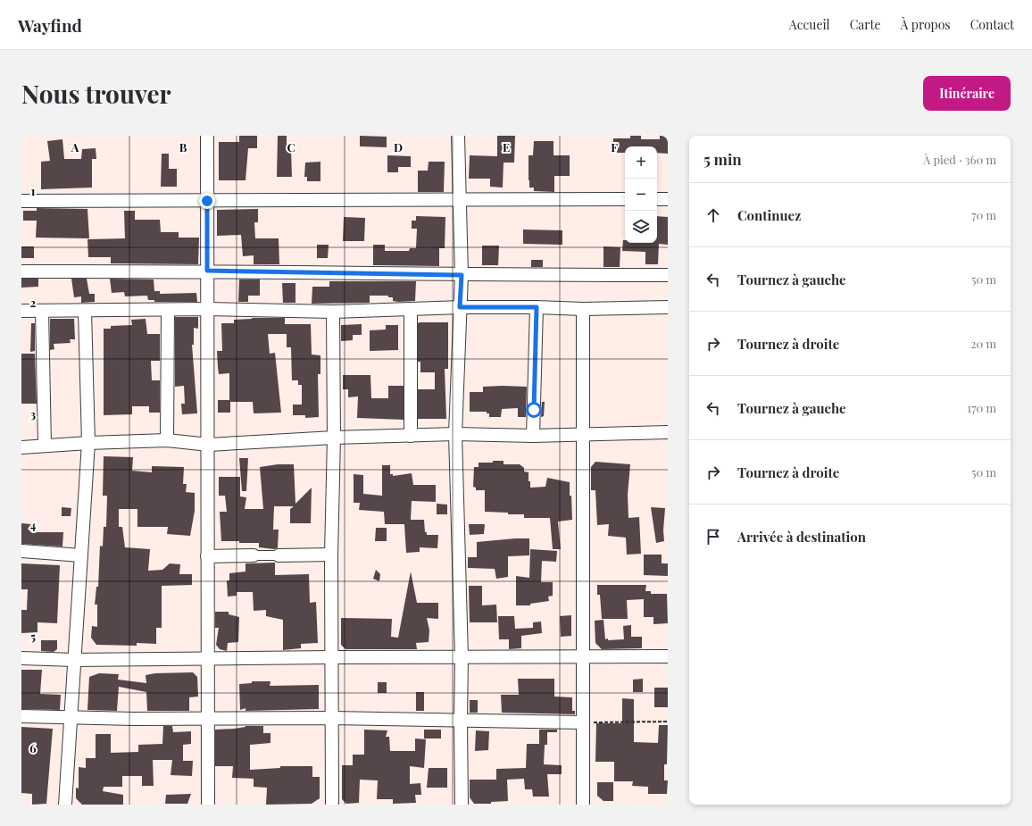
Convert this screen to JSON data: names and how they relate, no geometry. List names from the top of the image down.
{
  "page": {
    "header": "Wayfind",
    "nav": [
      "Accueil",
      "Carte",
      "À propos",
      "Contact"
    ],
    "buttons": "Itinéraire",
    "title": "Nous trouver",
    "heading": ["5 min", "À pied · 360 m"],
    "map_buttons": ["+", "−"],
    "list": [
      ["Continuez", "70 m"],
      ["Tournez à gauche", "50 m"],
      ["Tournez à droite", "20 m"],
      ["Tournez à gauche", "170 m"],
      ["Tournez à droite", "50 m"],
      "Arrivée à destination"
    ]
  },
  "grid": {
    "columns": [
      "A",
      "B",
      "C",
      "D",
      "E",
      "F"
    ],
    "rows": [
      "1",
      "2",
      "3",
      "4",
      "5",
      "6"
    ]
  }
}
